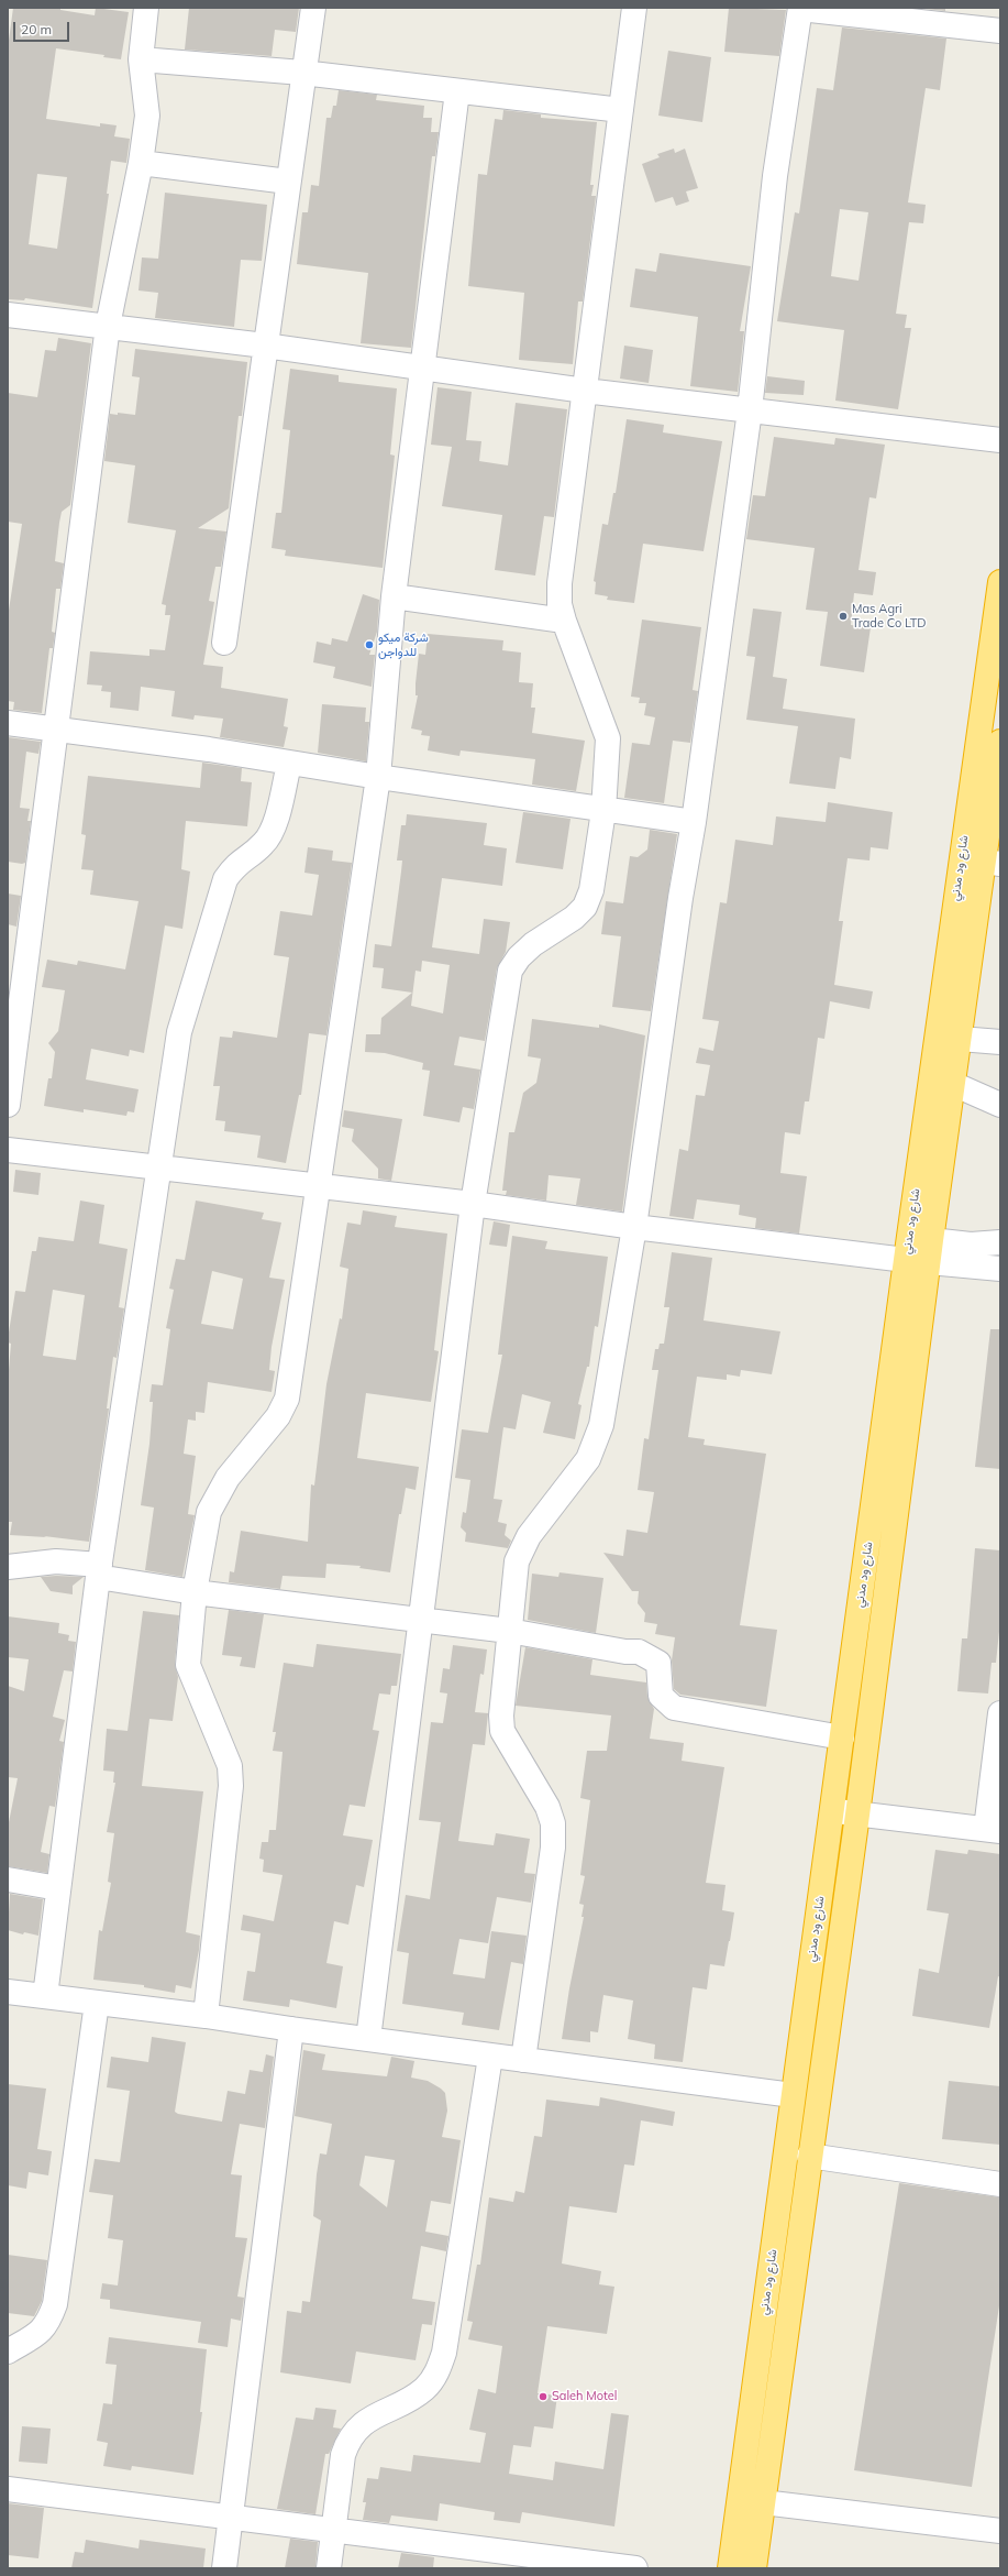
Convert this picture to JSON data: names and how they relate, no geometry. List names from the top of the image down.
{
  "streets": {
    "highway": ["شارع ود مدني"]
  },
  "places": ["Mas Agri Trade Co LTD", "شركة ميكو للدواجن", "Saleh Motel"],
  "scale_bar": "20 m"
}
